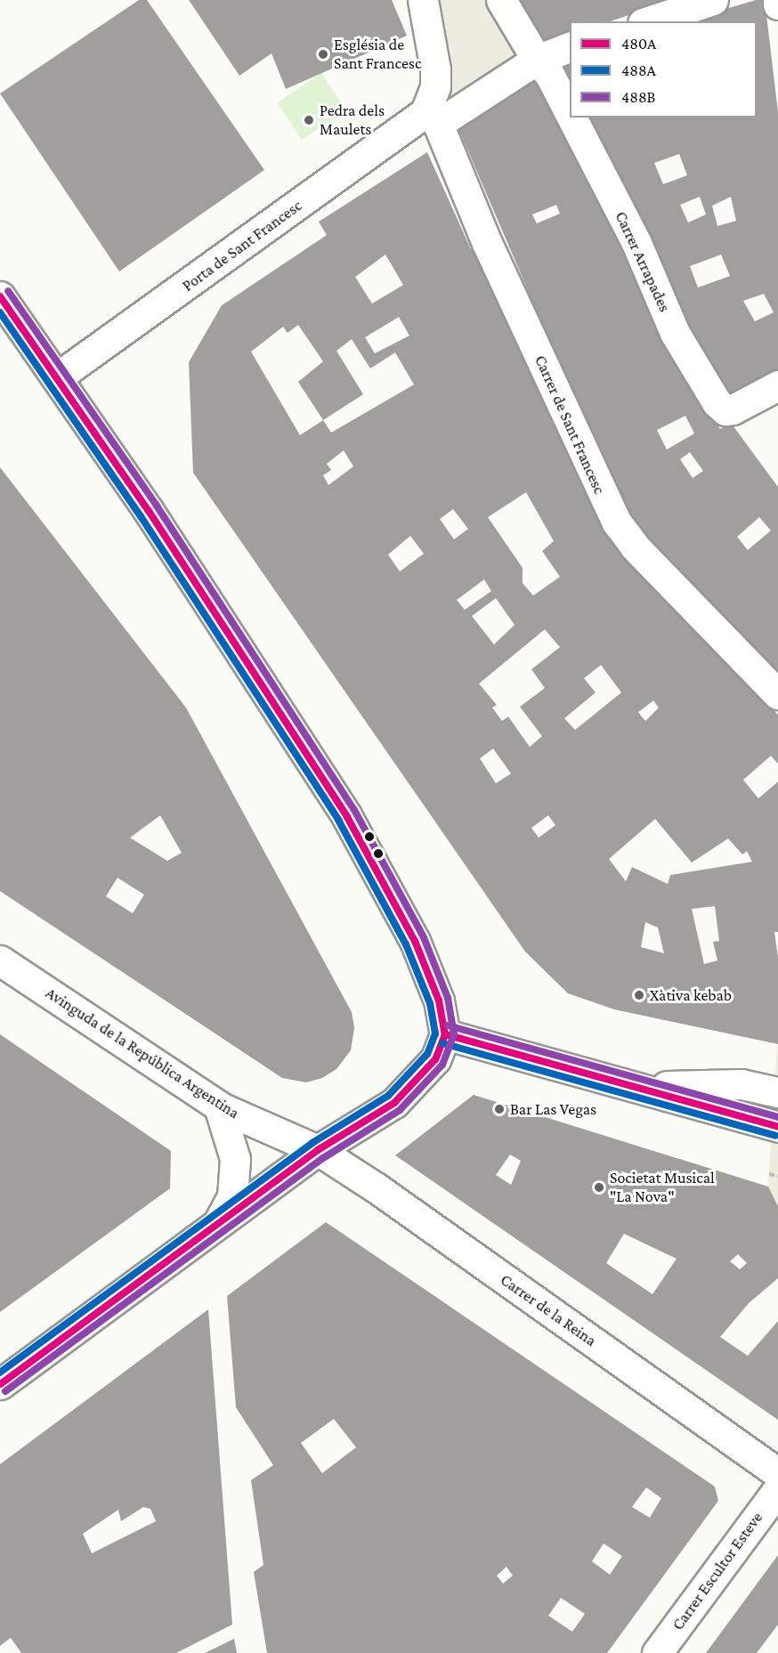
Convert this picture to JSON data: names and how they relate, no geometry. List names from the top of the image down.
{
  "streets": {
    "street": [
      "Porta de Sant Francesc",
      "Carrer Arrapades",
      "Carrer de Sant Francesc",
      "Avinguda de la República Argentina",
      "Carrer de la Reina",
      "Carrer Escultor Esteve"
    ]
  },
  "crossings": [
    ["Porta de Sant Francesc", "Carrer Arrapades"],
    ["Porta de Sant Francesc", "Carrer de Sant Francesc"],
    ["Avinguda de la República Argentina", "Carrer de la Reina"]
  ],
  "places": [
    "Església de Sant Francesc",
    "Pedra dels Maulets",
    "Xàtiva kebab",
    "Bar Las Vegas",
    "Societat Musical \"La Nova\""
  ],
  "lines": ["transit line 488B", "transit line 480A", "transit line 488A"],
  "legend": ["480A", "488A", "488B"]
}
